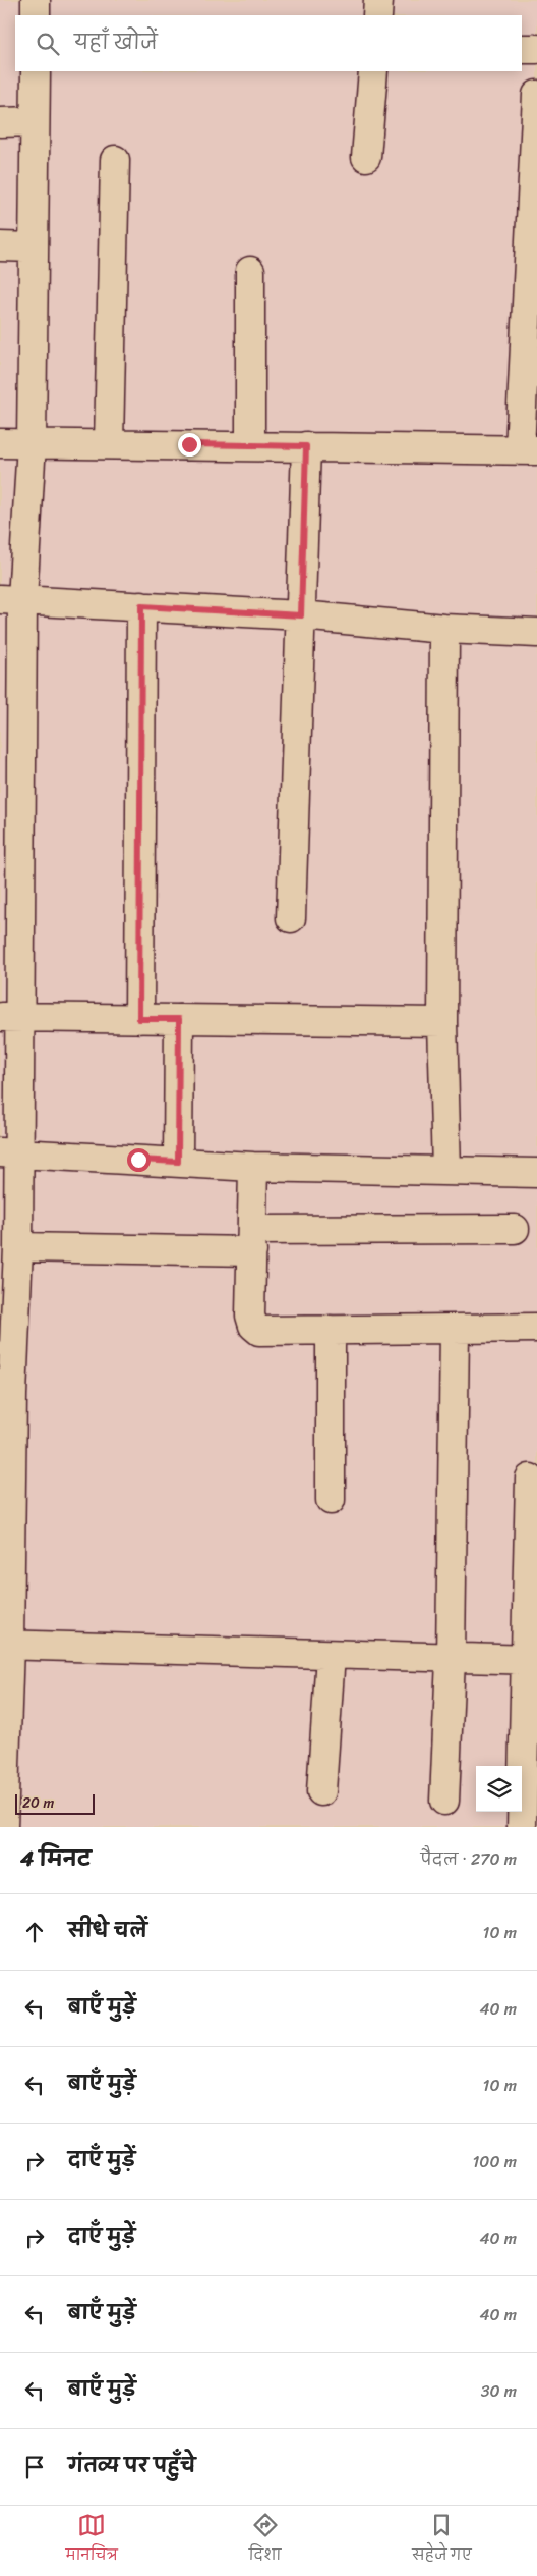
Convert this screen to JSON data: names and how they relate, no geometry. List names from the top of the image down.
{
  "scale_bar": "20 m",
  "page": {
    "search": "यहाँ खोजें",
    "scale": "20 m",
    "heading": ["4 मिनट", "पैदल · 270 m"],
    "list": [
      ["सीधे चलें", "10 m"],
      ["बाएँ मुड़ें", "40 m"],
      ["बाएँ मुड़ें", "10 m"],
      ["दाएँ मुड़ें", "100 m"],
      ["दाएँ मुड़ें", "40 m"],
      ["बाएँ मुड़ें", "40 m"],
      ["बाएँ मुड़ें", "30 m"],
      "गंतव्य पर पहुँचे"
    ],
    "nav": ["मानचित्र", "दिशा", "सहेजे गए"]
  }
}
